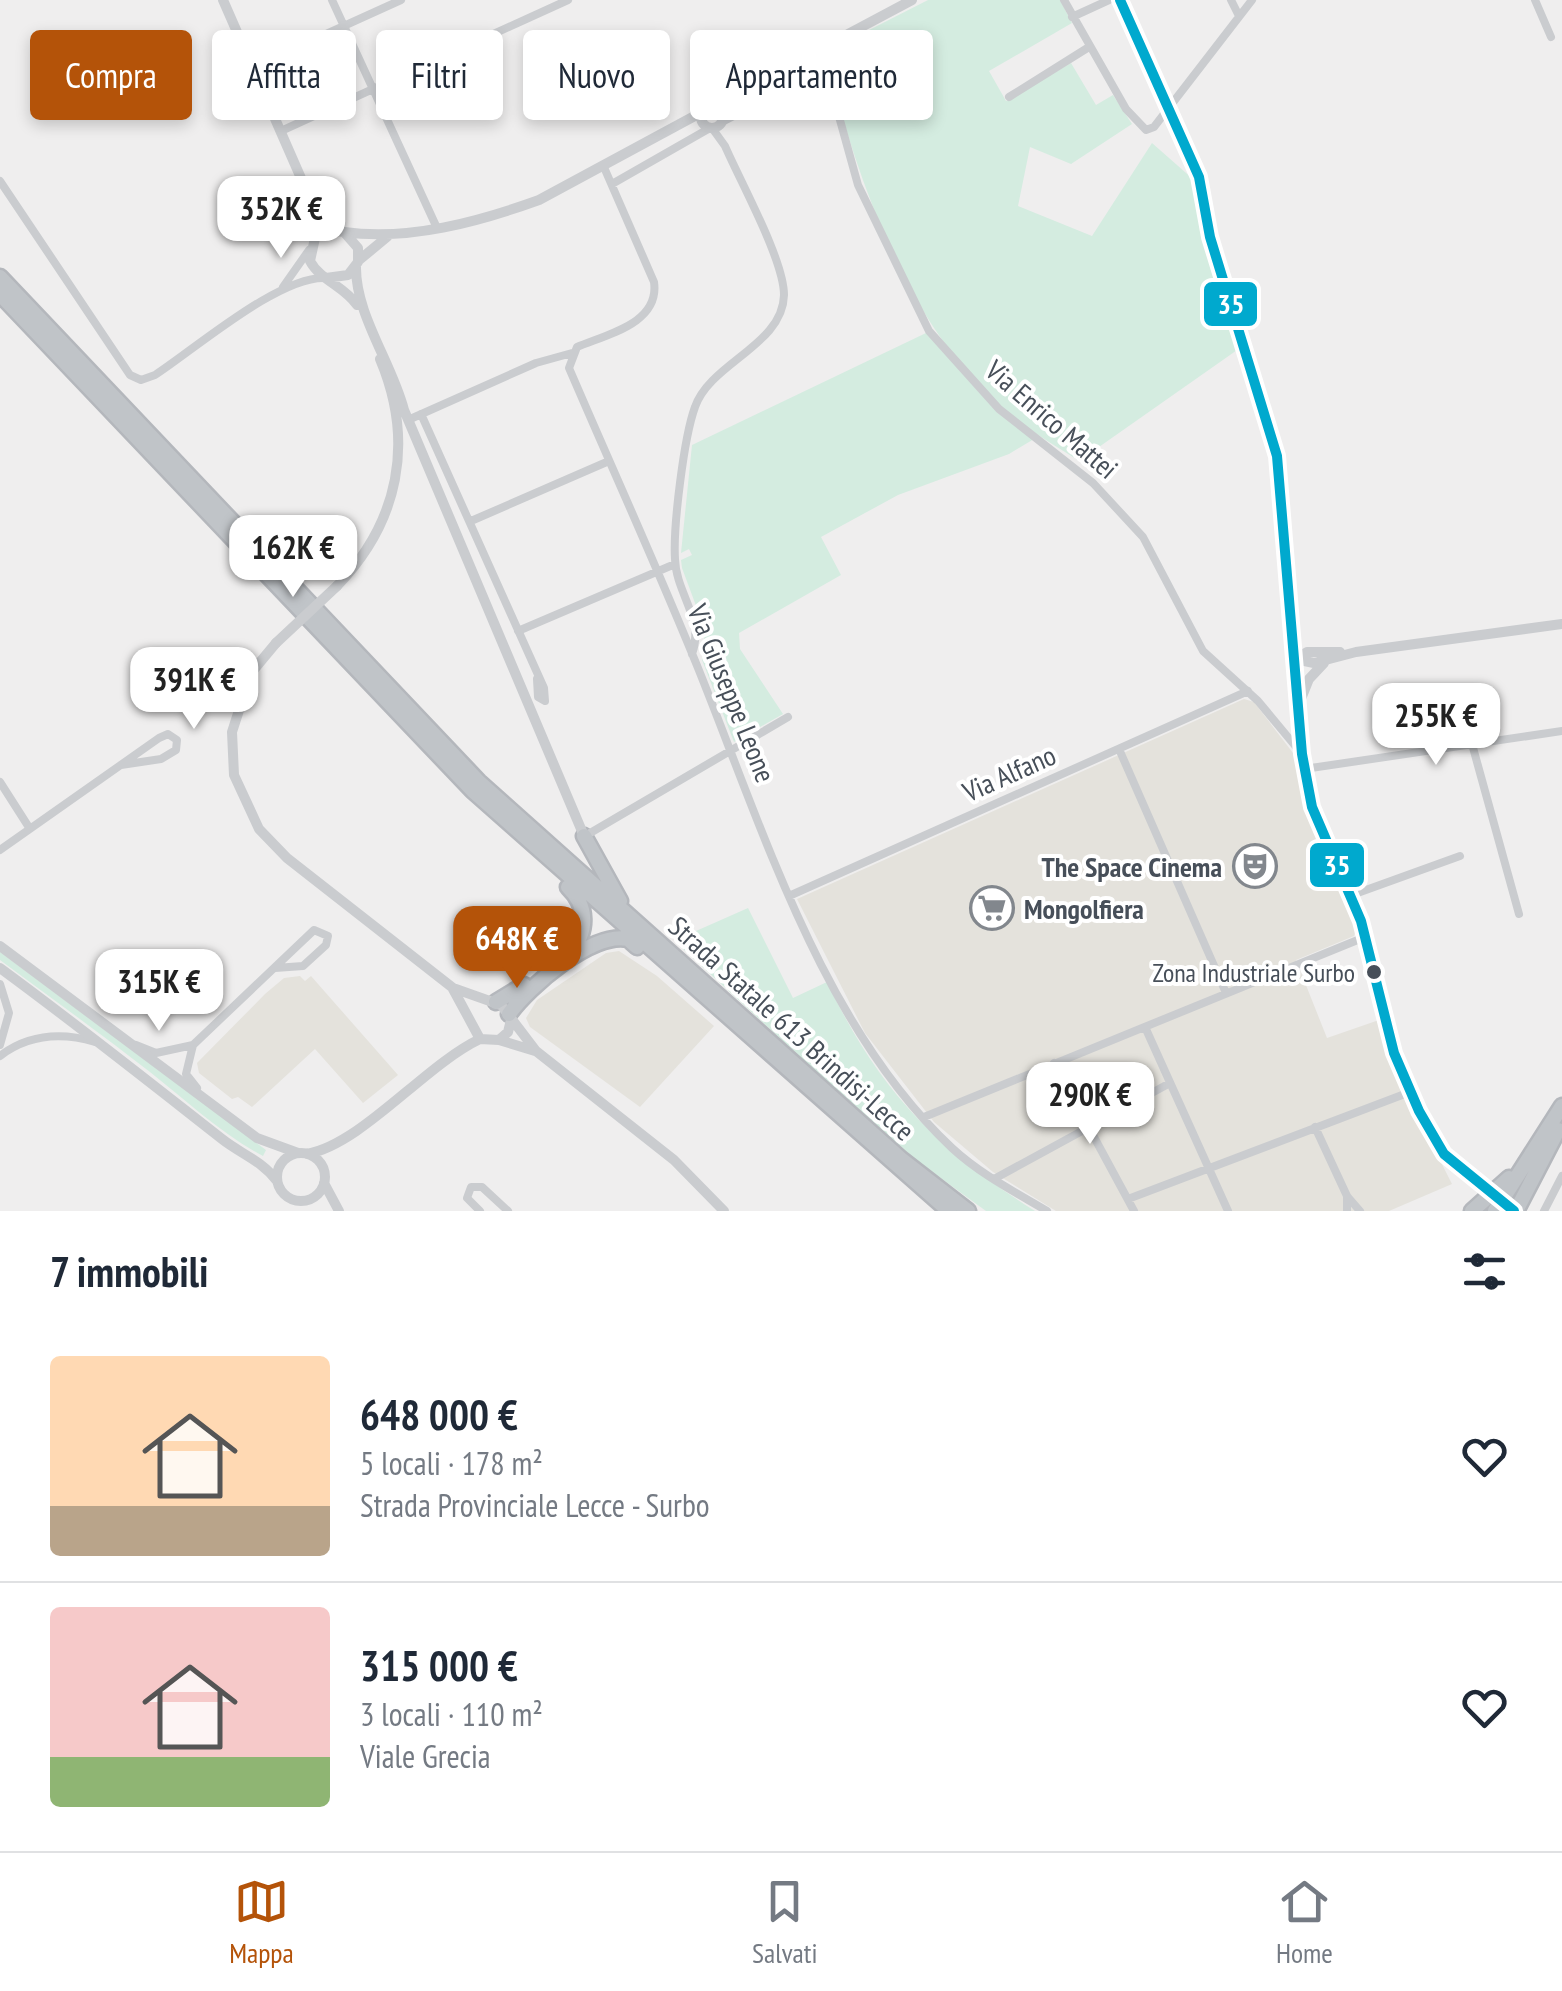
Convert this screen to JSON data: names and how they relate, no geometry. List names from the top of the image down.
{
  "streets": {
    "highway": ["Strada Statale 613 Brindisi-Lecce"],
    "street": ["Via Enrico Mattei", "Via Giuseppe Leone", "Via Alfano"]
  },
  "crossings": [
    ["Via Enrico Mattei", "Via Alfano"],
    ["Via Giuseppe Leone", "Via Alfano"]
  ],
  "places": {
    "theatre": ["The Space Cinema"],
    "supermarket": ["Mongolfiera"],
    "other": ["Zona Industriale Surbo"]
  },
  "lines": ["transit line 35"],
  "page": {
    "chip": [
      "Compra",
      "Affitta",
      "Filtri",
      "Nuovo",
      "Appartamento"
    ],
    "price": [
      "352K €",
      "162K €",
      "391K €",
      "255K €",
      "648K €",
      "315K €",
      "290K €"
    ],
    "heading": "7 immobili",
    "list": [
      {
        "name": "648 000 €",
        "note": "5 locali · 178 m² · Strada Provinciale Lecce - Surbo"
      },
      {
        "name": "315 000 €",
        "note": "3 locali · 110 m² · Viale Grecia"
      }
    ],
    "tabs": ["Mappa", "Salvati", "Home"]
  }
}
